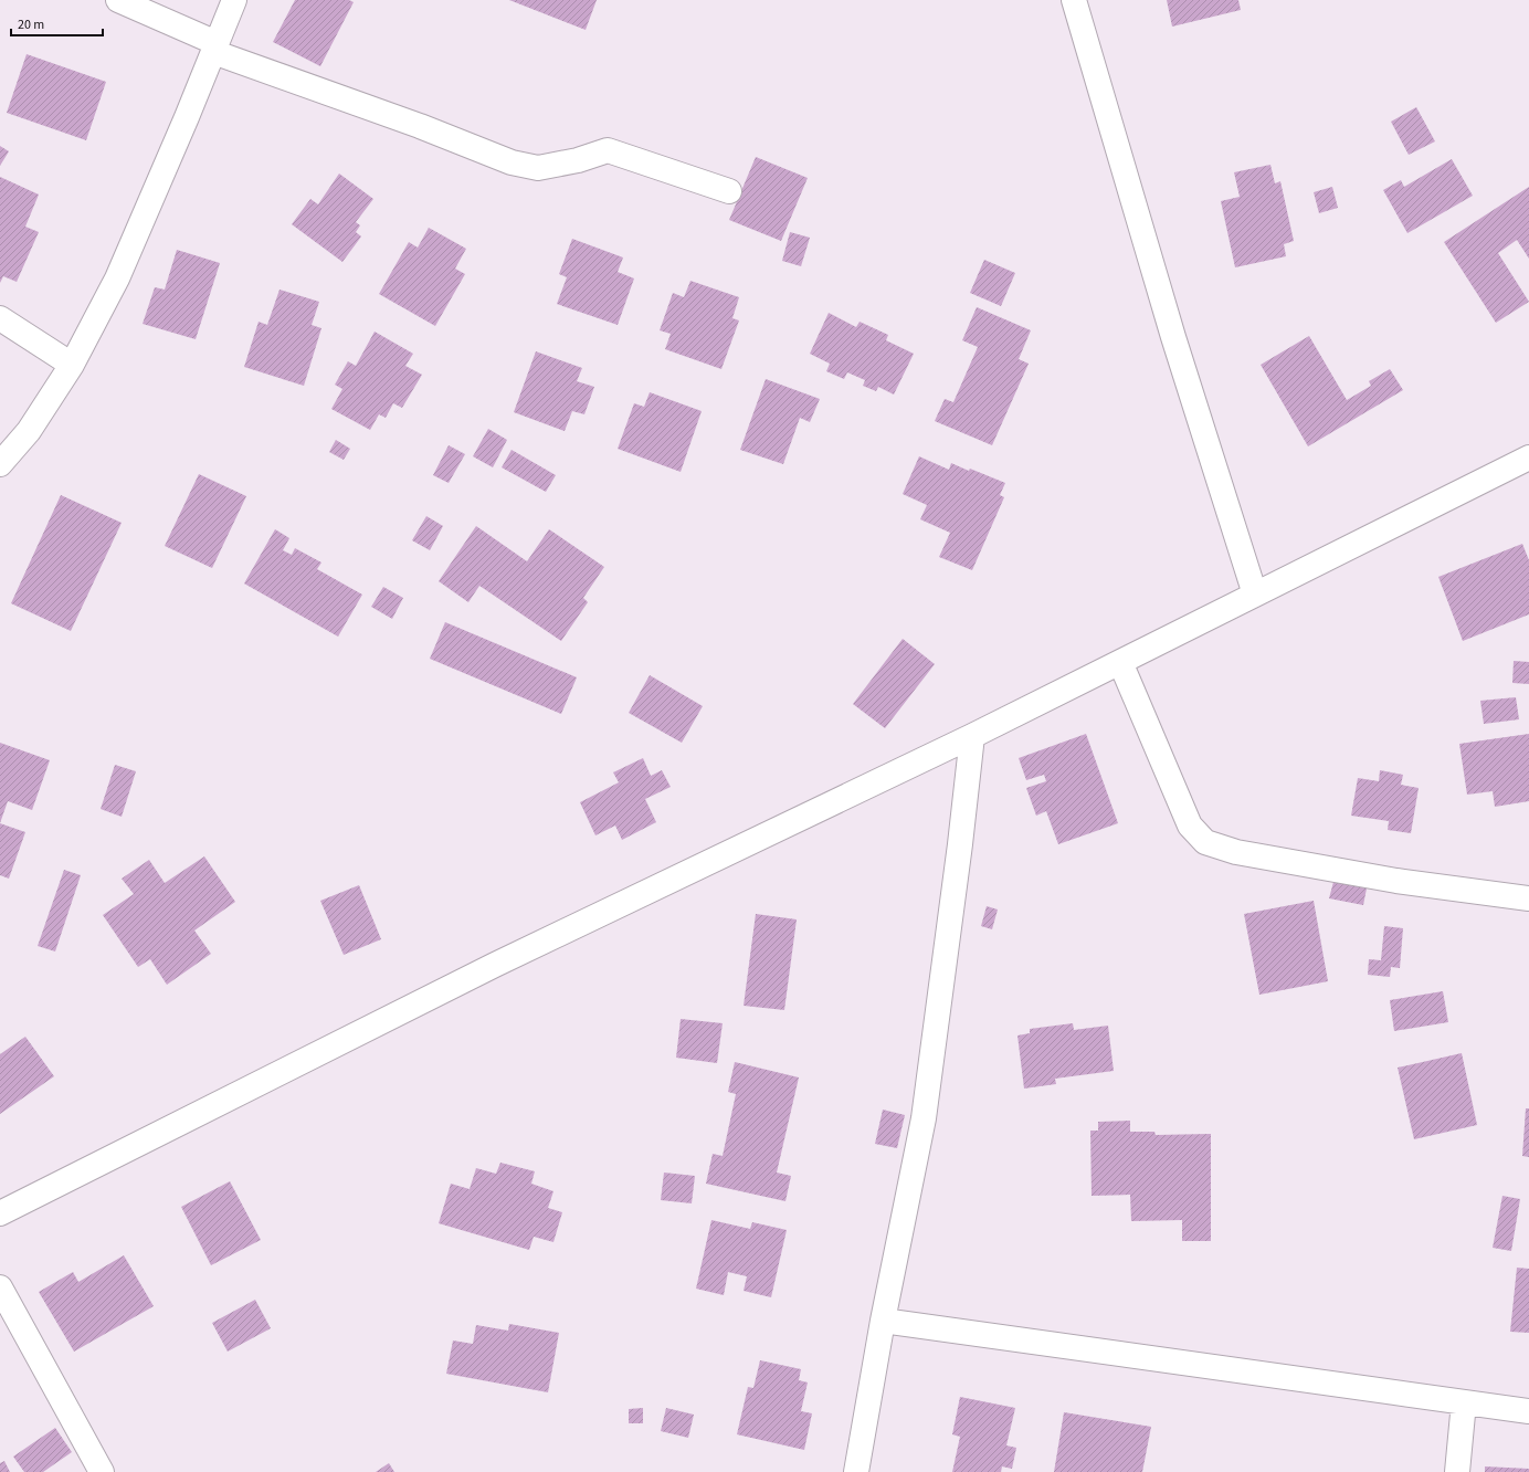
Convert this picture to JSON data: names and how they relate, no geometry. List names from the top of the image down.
{
  "scale_bar": "20 m"
}
